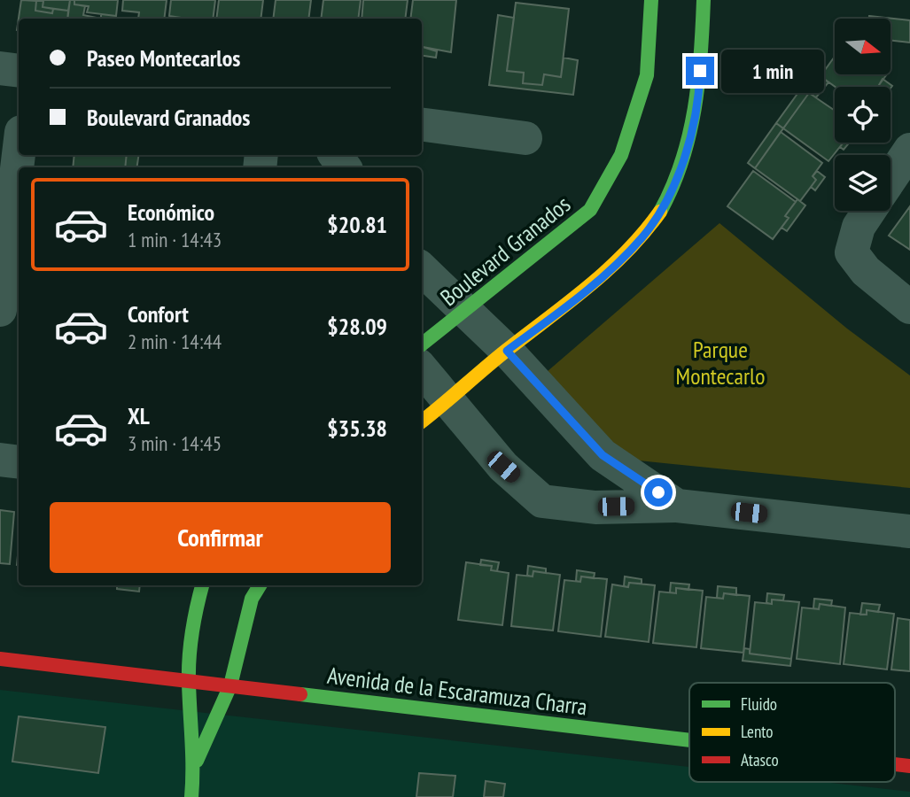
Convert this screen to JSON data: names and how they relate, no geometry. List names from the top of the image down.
{
  "streets": {
    "street": ["Boulevard Granados", "Avenida de la Escaramuza Charra"]
  },
  "parks": ["Parque Montecarlo"],
  "legend": ["Fluido", "Lento", "Atasco"],
  "north": "right",
  "page": {
    "banner": ["Paseo Montecarlos", "Boulevard Granados"],
    "bubble": "1 min",
    "list": [
      {
        "name": "Económico",
        "note": "1 min · 14:43",
        "value": "$20.81"
      },
      {
        "name": "Confort",
        "note": "2 min · 14:44",
        "value": "$28.09"
      },
      {
        "name": "XL",
        "note": "3 min · 14:45",
        "value": "$35.38"
      }
    ],
    "buttons": "Confirmar"
  }
}
